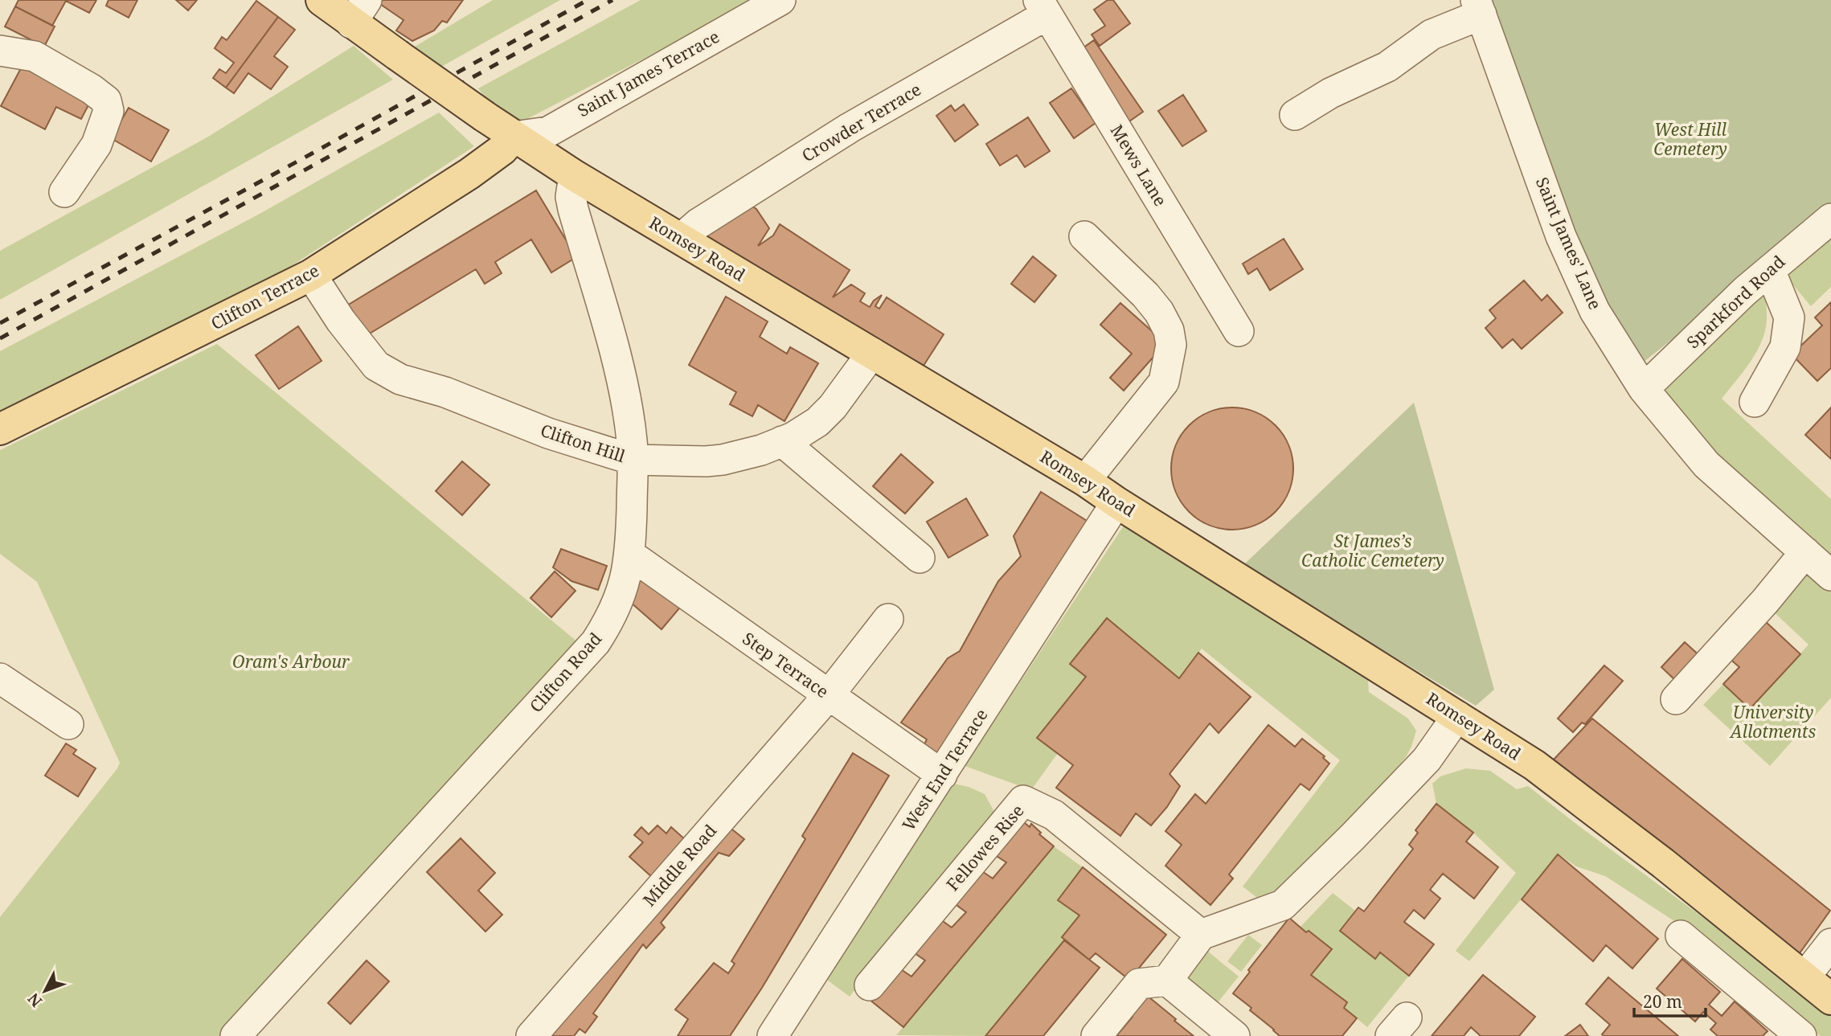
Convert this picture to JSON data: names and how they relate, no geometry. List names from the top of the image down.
{
  "streets": {
    "main road": ["Romsey Road", "Clifton Terrace"],
    "street": [
      "Saint James Terrace",
      "Crowder Terrace",
      "Mews Lane",
      "Saint James' Lane",
      "Sparkford Road",
      "Clifton Hill",
      "Step Terrace",
      "Clifton Road",
      "West End Terrace",
      "Fellowes Rise",
      "Middle Road"
    ]
  },
  "crossings": [
    ["Saint James Terrace", "Romsey Road"],
    ["Saint James Terrace", "Clifton Terrace"],
    ["Crowder Terrace", "Mews Lane"],
    ["Crowder Terrace", "Romsey Road"],
    ["Saint James' Lane", "Sparkford Road"],
    ["Romsey Road", "Clifton Terrace"],
    ["Romsey Road", "Clifton Hill"],
    ["Romsey Road", "Clifton Road"],
    ["Romsey Road", "West End Terrace"],
    ["Clifton Terrace", "Clifton Hill"],
    ["Clifton Hill", "Clifton Road"],
    ["Step Terrace", "Clifton Road"],
    ["Step Terrace", "West End Terrace"],
    ["Step Terrace", "Middle Road"]
  ],
  "parks": [
    "West Hill Cemetery",
    "St James’s Catholic Cemetery",
    "Oram's Arbour",
    "University Allotments"
  ],
  "scale_bar": "20 m",
  "north": "bottom left"
}
